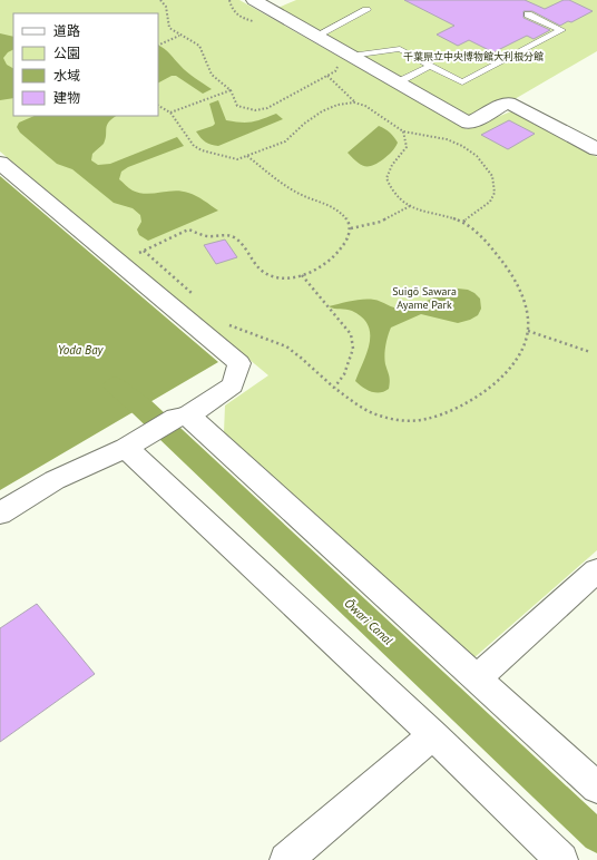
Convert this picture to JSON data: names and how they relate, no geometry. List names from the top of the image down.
{
  "water": ["Yoda Bay", "Ōwari Canal"],
  "parks": ["千葉県立中央博物館大利根分館", "Suigō Sawara Ayame Park"],
  "legend": [
    "道路",
    "公園",
    "水域",
    "建物"
  ]
}
